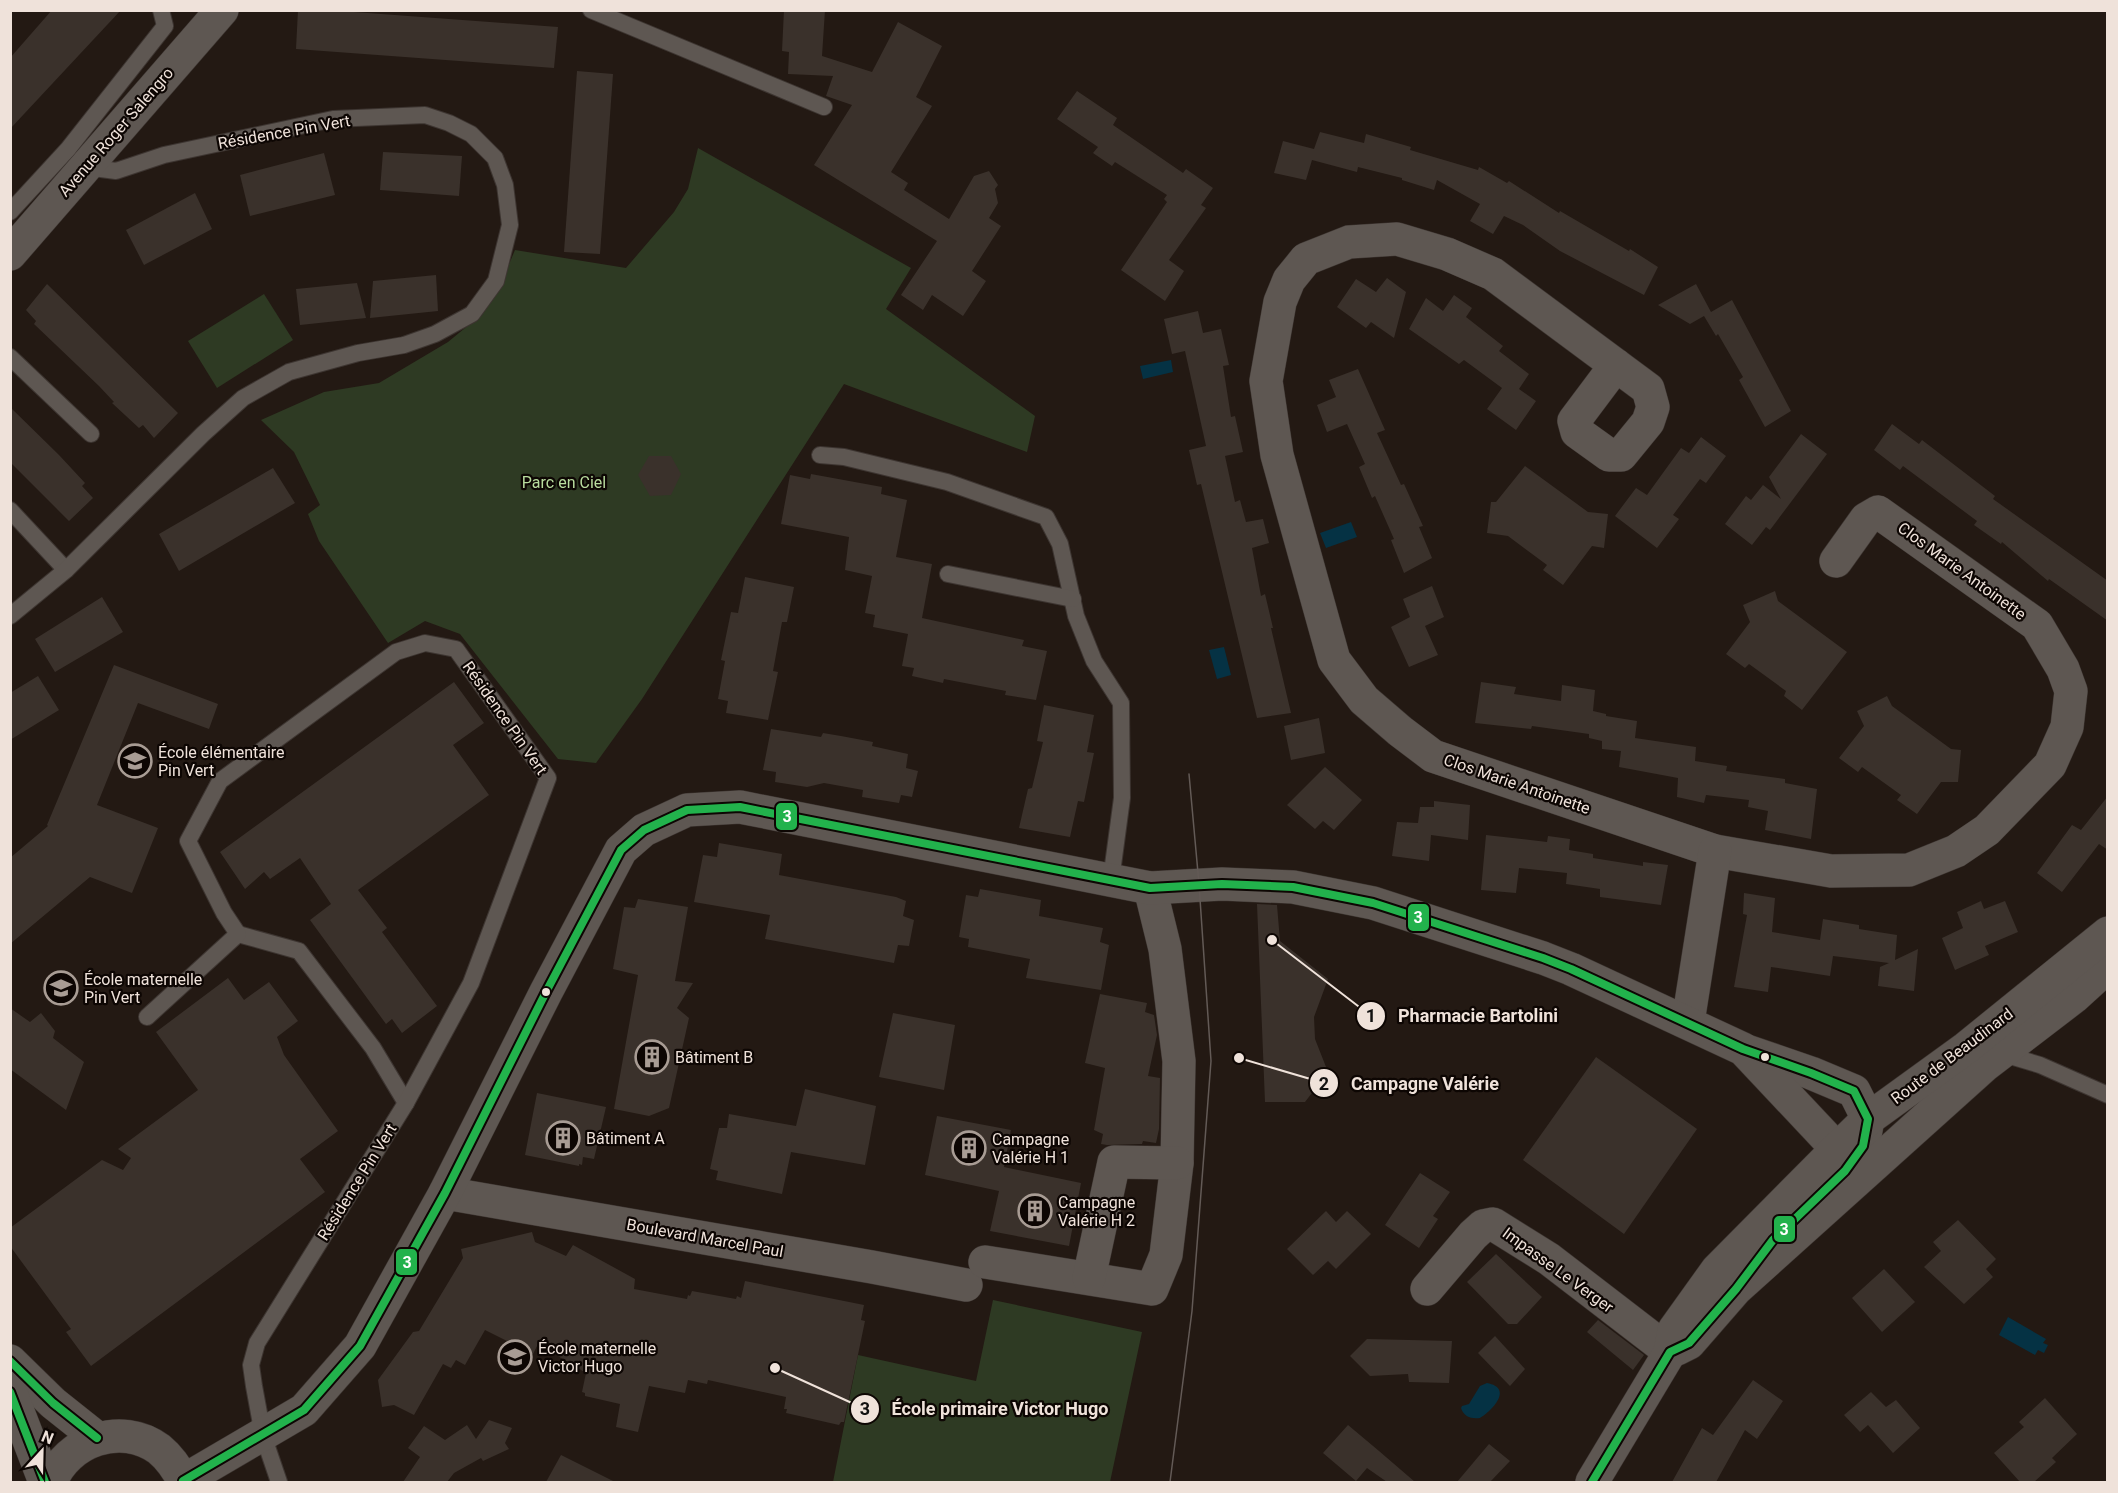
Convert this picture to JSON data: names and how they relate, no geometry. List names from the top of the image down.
{
  "streets": {
    "street": [
      "Avenue Roger Salengro",
      "Clos Marie Antoinette",
      "Route de Beaudinard",
      "Boulevard Marcel Paul",
      "Impasse Le Verger"
    ],
    "lane": ["Résidence Pin Vert"]
  },
  "crossings": [
    ["Avenue Roger Salengro", "Résidence Pin Vert"],
    ["Route de Beaudinard", "Impasse Le Verger"]
  ],
  "parks": ["Parc en Ciel"],
  "places": {
    "school or university": ["École élémentaire Pin Vert", "École maternelle Pin Vert", "École maternelle Victor Hugo"],
    "other": ["Pharmacie Bartolini", "Campagne Valérie", "École primaire Victor Hugo"],
    "building": [
      "Bâtiment B",
      "Bâtiment A",
      "Campagne Valérie H 1",
      "Campagne Valérie H 2"
    ]
  },
  "lines": ["transit line 3"],
  "north": "top"
}
